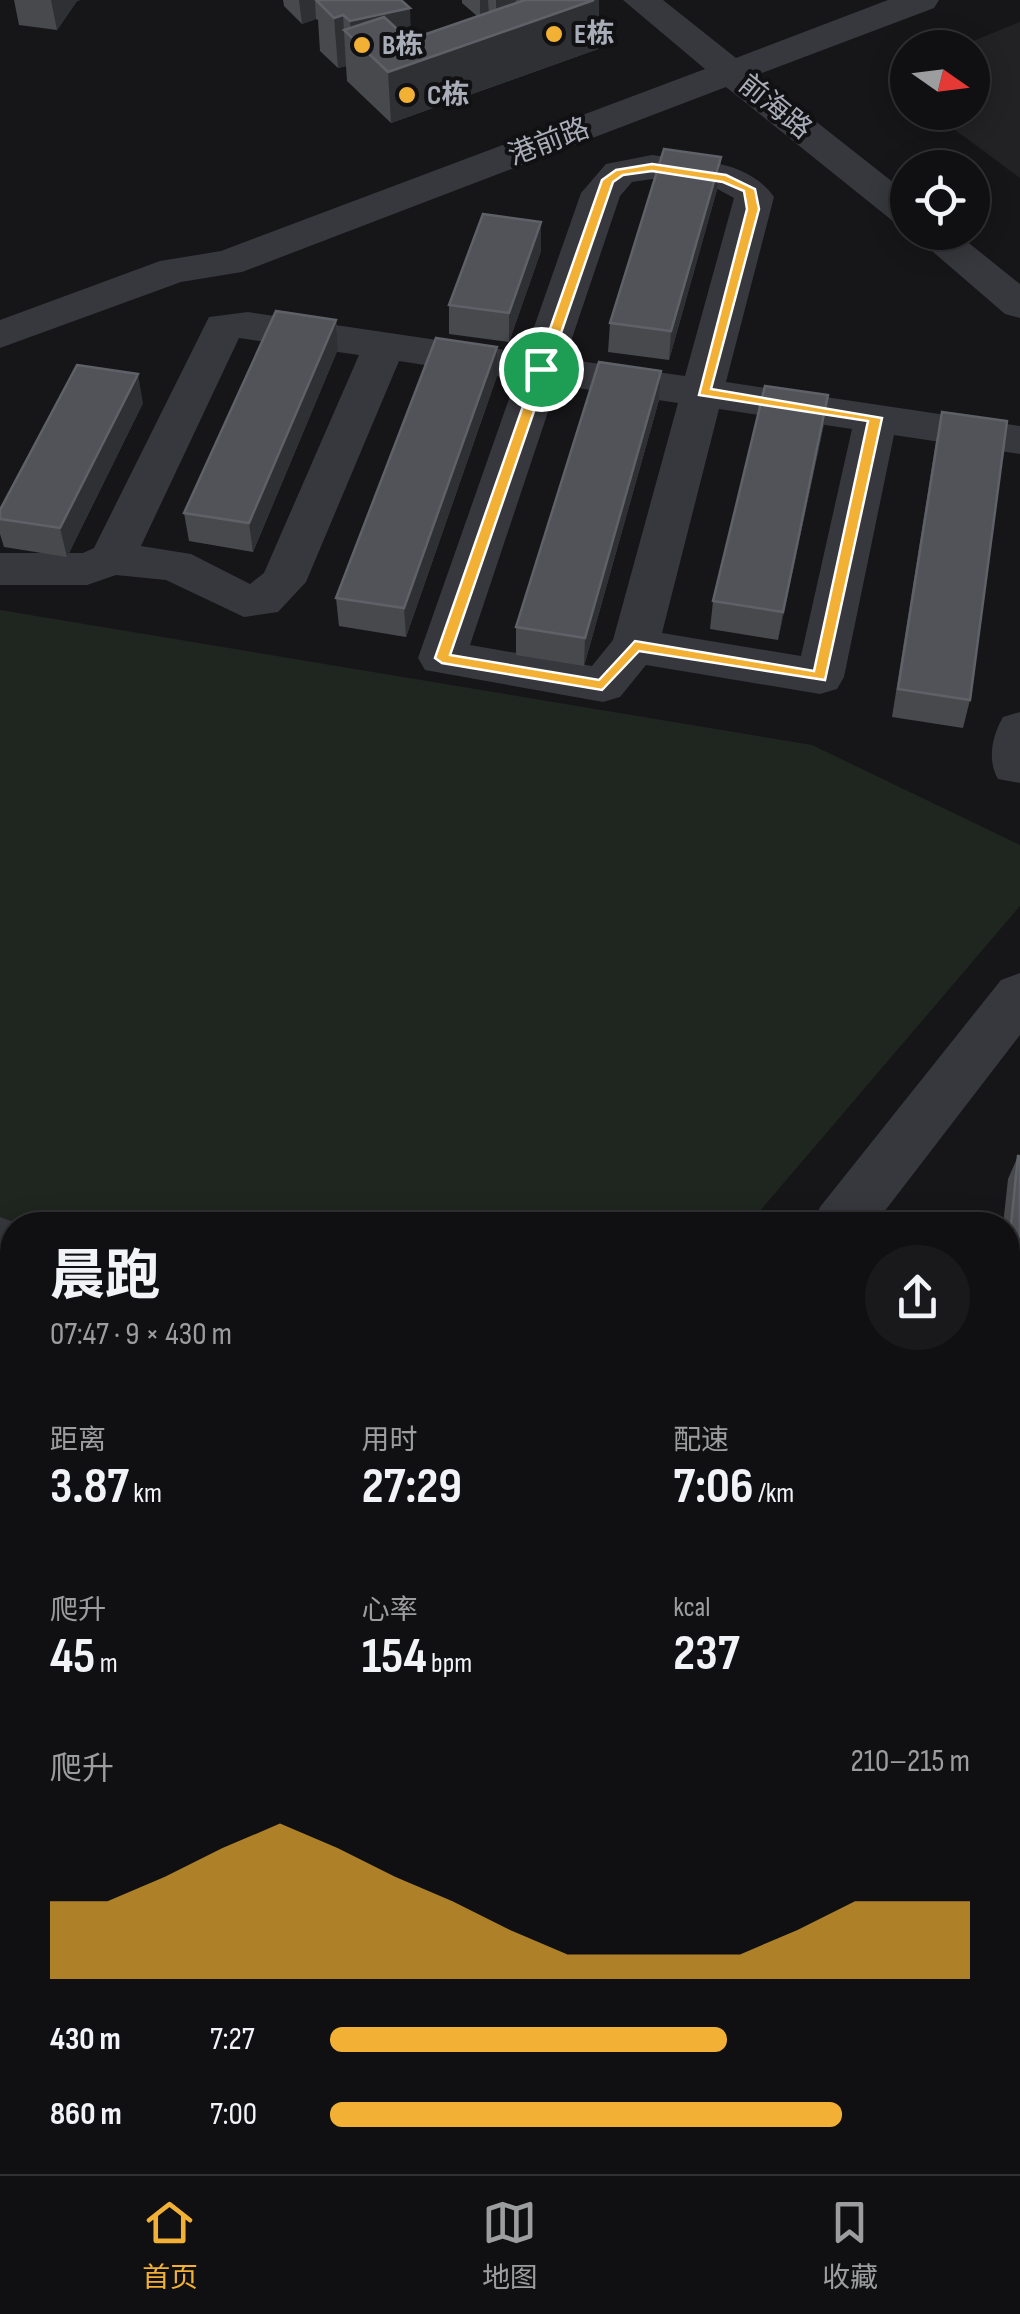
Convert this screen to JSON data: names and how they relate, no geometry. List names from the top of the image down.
{
  "streets": {
    "street": ["前海路", "港前路"]
  },
  "crossings": [
    ["前海路", "港前路"]
  ],
  "places": ["E栋", "B栋", "C栋"],
  "north": "right",
  "page": {
    "heading": ["晨跑", "07:47 · 9 × 430 m"],
    "stats": [
      ["距离", "3.87 km"],
      ["用时", "27:29"],
      ["配速", "7:06 /km"],
      ["爬升", "45 m"],
      ["心率", "154 bpm"],
      ["kcal", "237"]
    ],
    "chart": ["爬升", "210–215 m"],
    "list": [
      {
        "name": "430 m",
        "note": "7:27"
      },
      {
        "name": "860 m",
        "note": "7:00"
      }
    ],
    "tabs": ["首页", "地图", "收藏"]
  }
}
